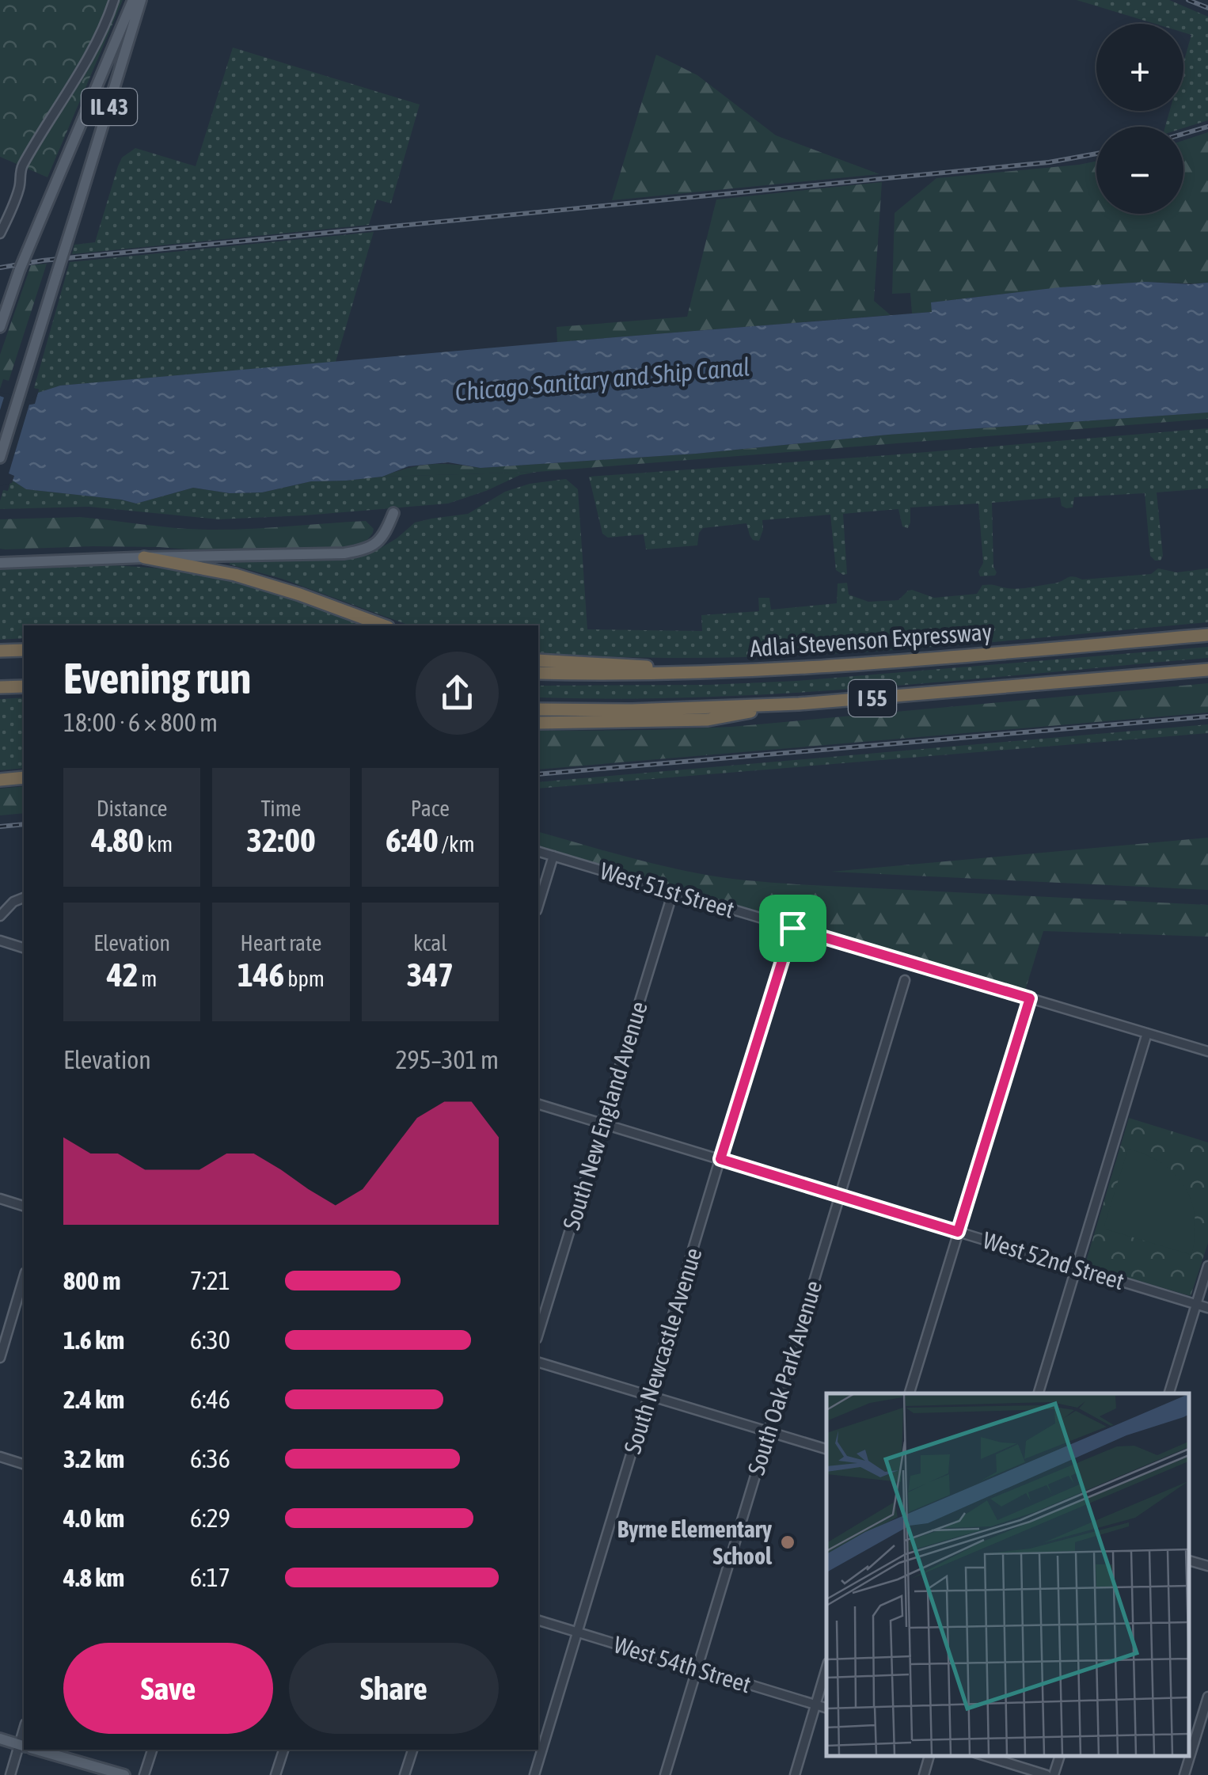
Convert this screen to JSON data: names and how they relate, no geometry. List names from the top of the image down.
{
  "streets": {
    "highway": ["Adlai Stevenson Expressway", "I 55"],
    "main road": ["IL 43"],
    "street": [
      "West 51st Street",
      "South New England Avenue",
      "West 52nd Street",
      "South Newcastle Avenue",
      "South Oak Park Avenue",
      "West 54th Street"
    ]
  },
  "crossings": [
    ["West 51st Street", "South New England Avenue"],
    ["West 51st Street", "South Newcastle Avenue"],
    ["South New England Avenue", "West 52nd Street"],
    ["West 52nd Street", "South Newcastle Avenue"],
    ["West 52nd Street", "South Oak Park Avenue"],
    ["South Newcastle Avenue", "West 54th Street"],
    ["South Oak Park Avenue", "West 54th Street"]
  ],
  "water": ["Chicago Sanitary and Ship Canal"],
  "places": ["Byrne Elementary School"],
  "page": {
    "map_buttons": ["+", "−"],
    "heading": ["Evening run", "18:00 · 6 × 800 m"],
    "stats": [
      ["Distance", "4.80 km"],
      ["Time", "32:00"],
      ["Pace", "6:40 /km"],
      ["Elevation", "42 m"],
      ["Heart rate", "146 bpm"],
      ["kcal", "347"]
    ],
    "chart": ["Elevation", "295–301 m"],
    "list": [
      {
        "name": "800 m",
        "note": "7:21"
      },
      {
        "name": "1.6 km",
        "note": "6:30"
      },
      {
        "name": "2.4 km",
        "note": "6:46"
      },
      {
        "name": "3.2 km",
        "note": "6:36"
      },
      {
        "name": "4.0 km",
        "note": "6:29"
      },
      {
        "name": "4.8 km",
        "note": "6:17"
      }
    ],
    "buttons": ["Save", "Share"]
  }
}
